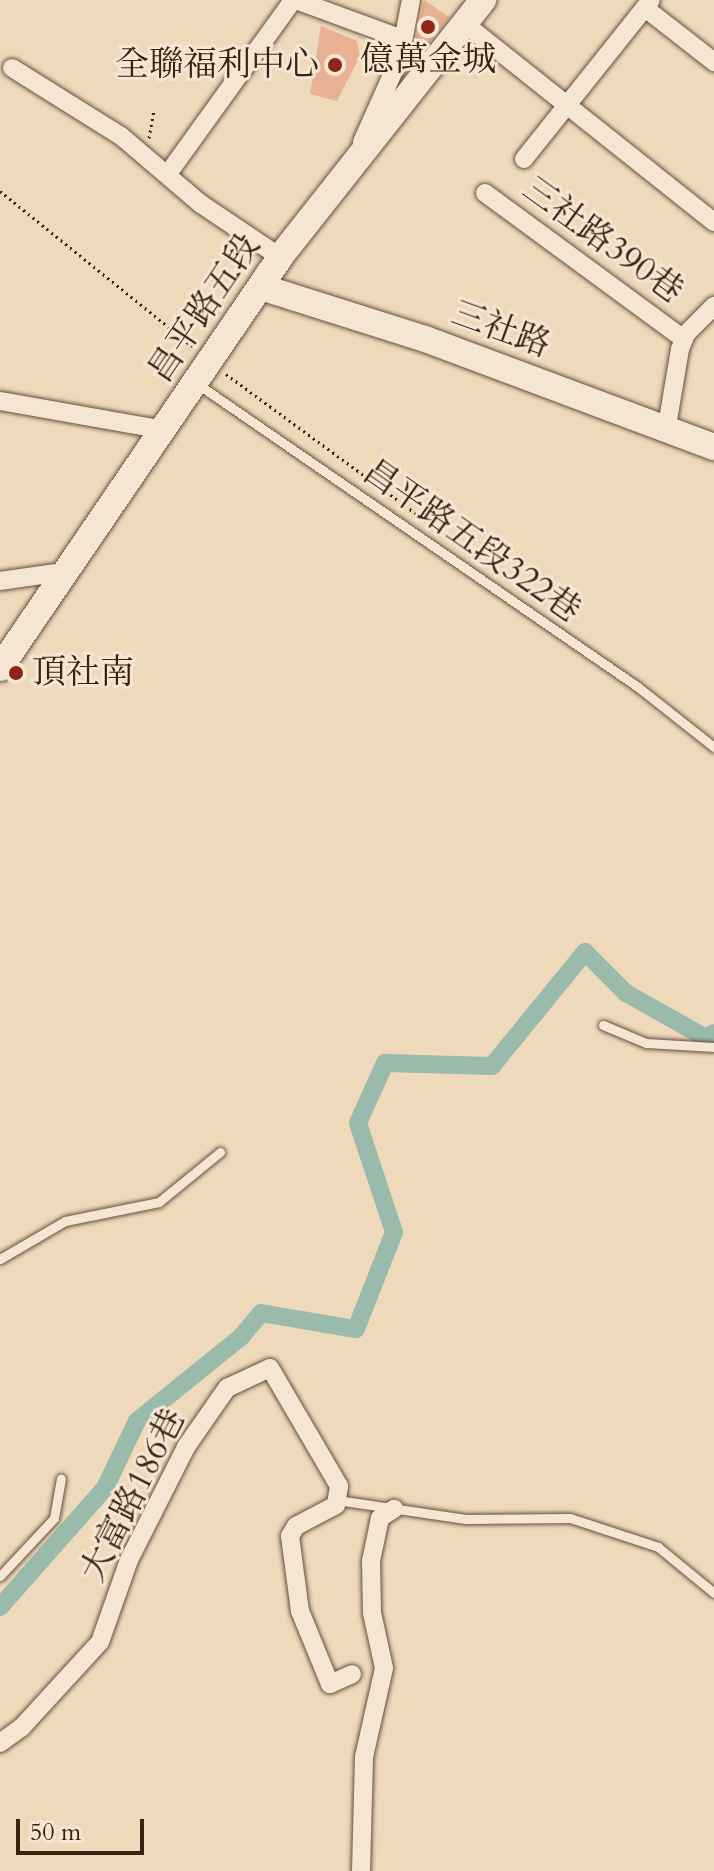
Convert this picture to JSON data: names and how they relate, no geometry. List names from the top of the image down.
{
  "streets": {
    "street": [
      "三社路390巷",
      "昌平路五段",
      "三社路",
      "大富路186巷"
    ],
    "lane": ["昌平路五段322巷"]
  },
  "crossings": [
    ["昌平路五段", "三社路"],
    ["昌平路五段", "昌平路五段322巷"]
  ],
  "places": ["億萬金城", "全聯福利中心", "頂社南"],
  "scale_bar": "50 m"
}
